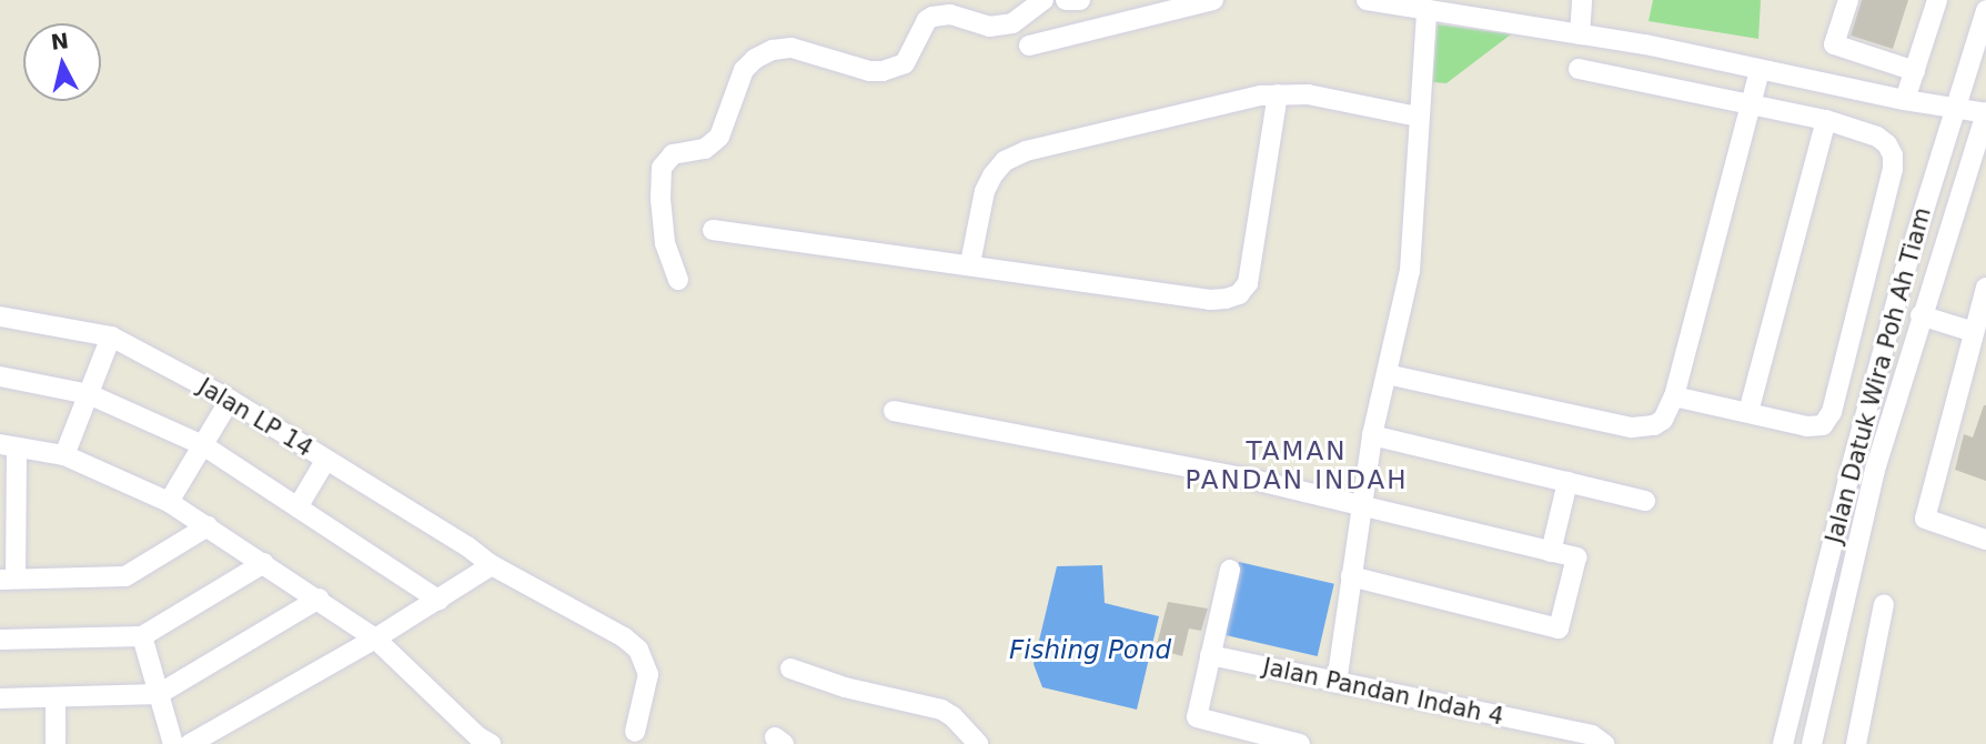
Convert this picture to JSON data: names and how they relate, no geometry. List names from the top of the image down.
{
  "streets": {
    "street": ["Jalan Datuk Wira Poh Ah Tiam", "Jalan LP 14", "Jalan Pandan Indah 4"]
  },
  "districts": ["TAMAN PANDAN INDAH"],
  "water": ["Fishing Pond"],
  "north": "top"
}
